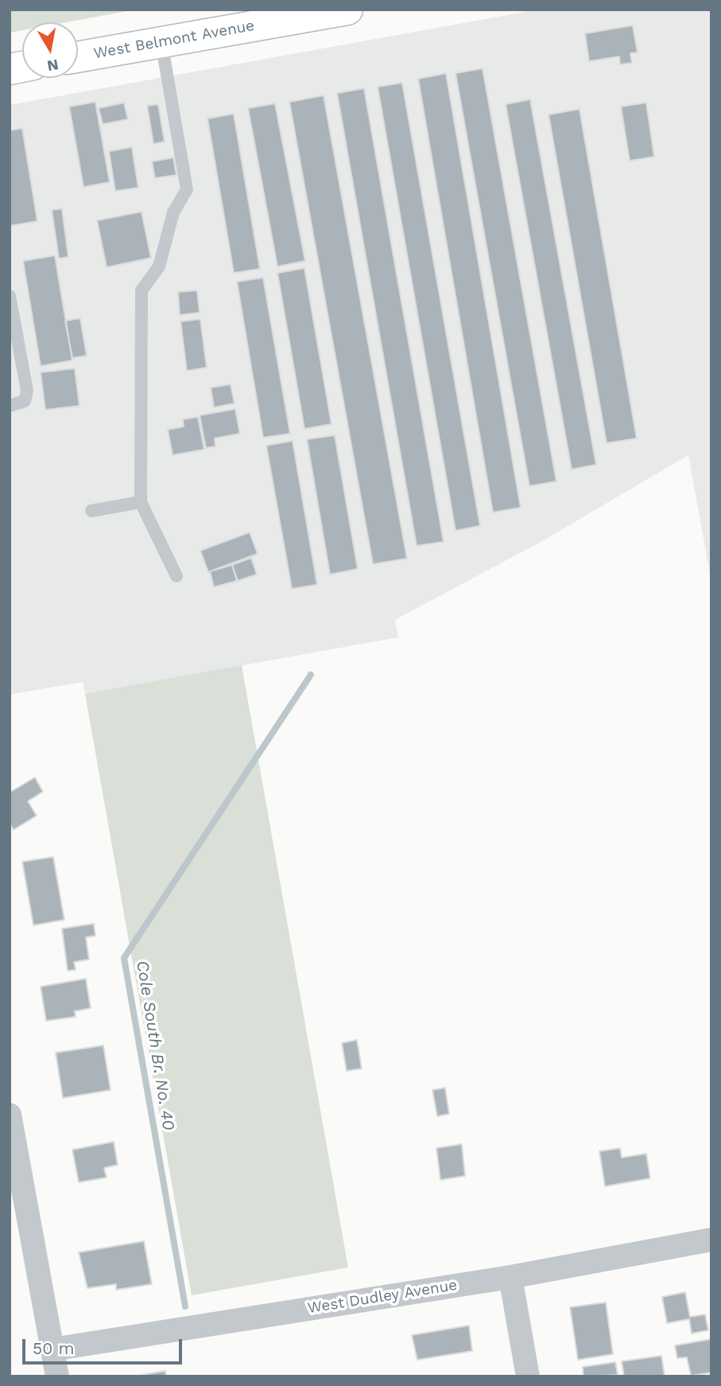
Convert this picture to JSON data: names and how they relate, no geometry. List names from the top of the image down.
{
  "streets": {
    "main road": ["West Belmont Avenue"],
    "street": ["West Dudley Avenue"]
  },
  "water": ["Cole South Br. No. 40"],
  "scale_bar": "50 m",
  "north": "bottom"
}
